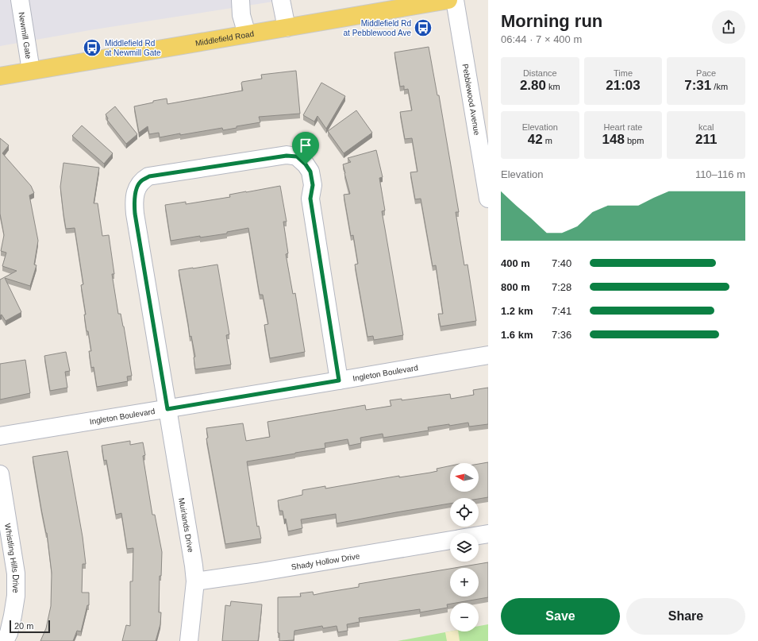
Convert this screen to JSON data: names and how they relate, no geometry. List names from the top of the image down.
{
  "streets": {
    "main road": ["Middlefield Road"],
    "street": [
      "Newmill Gate",
      "Pebblewood Avenue",
      "Ingleton Boulevard",
      "Muirlands Drive",
      "Whistling Hills Drive",
      "Shady Hollow Drive"
    ]
  },
  "crossings": [
    ["Newmill Gate", "Middlefield Road"],
    ["Ingleton Boulevard", "Muirlands Drive"],
    ["Muirlands Drive", "Shady Hollow Drive"]
  ],
  "places": {
    "bus stop": ["Middlefield Rd at Pebblewood Ave", "Middlefield Rd at Newmill Gate"]
  },
  "scale_bar": "20 m",
  "north": "left",
  "page": {
    "heading": ["Morning run", "06:44 · 7 × 400 m"],
    "stats": [
      ["Distance", "2.80 km"],
      ["Time", "21:03"],
      ["Pace", "7:31 /km"],
      ["Elevation", "42 m"],
      ["Heart rate", "148 bpm"],
      ["kcal", "211"]
    ],
    "chart": ["Elevation", "110–116 m"],
    "list": [
      {
        "name": "400 m",
        "note": "7:40"
      },
      {
        "name": "800 m",
        "note": "7:28"
      },
      {
        "name": "1.2 km",
        "note": "7:41"
      },
      {
        "name": "1.6 km",
        "note": "7:36"
      }
    ],
    "map_buttons": ["+", "−"],
    "buttons": ["Save", "Share"],
    "scale": "20 m"
  }
}
